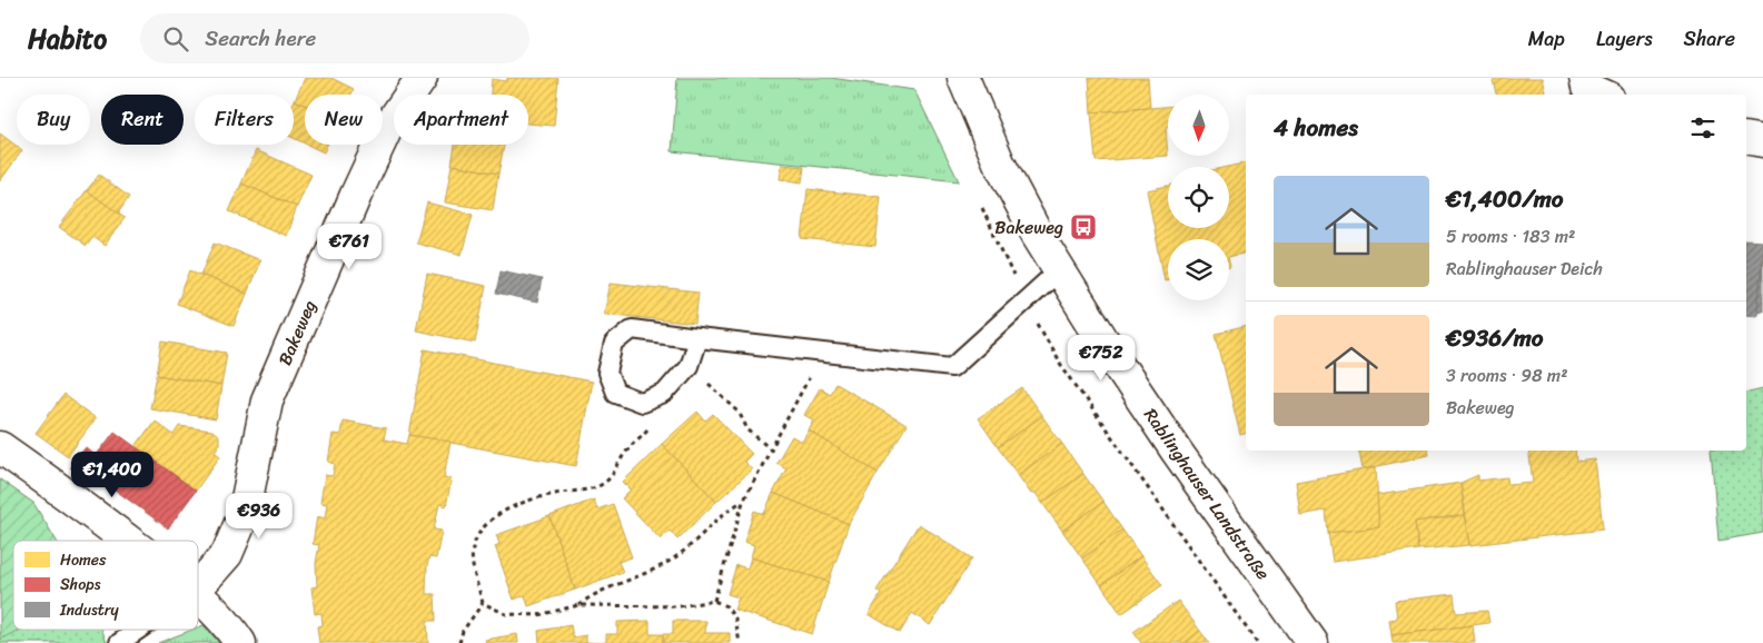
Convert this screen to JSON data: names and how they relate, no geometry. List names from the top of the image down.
{
  "streets": {
    "street": ["Bakeweg", "Rablinghauser Landstraße"]
  },
  "places": {
    "bus stop": ["Bakeweg"]
  },
  "legend": ["Homes", "Shops", "Industry"],
  "north": "bottom",
  "page": {
    "header": "Habito",
    "search": "Search here",
    "nav": ["Map", "Layers", "Share"],
    "chip": [
      "Buy",
      "Rent",
      "Filters",
      "New",
      "Apartment"
    ],
    "heading": "4 homes",
    "list": [
      {
        "name": "€1,400/mo",
        "note": "5 rooms · 183 m² · Rablinghauser Deich"
      },
      {
        "name": "€936/mo",
        "note": "3 rooms · 98 m² · Bakeweg"
      }
    ],
    "price": [
      "€761",
      "€752",
      "€1,400",
      "€936"
    ]
  }
}
